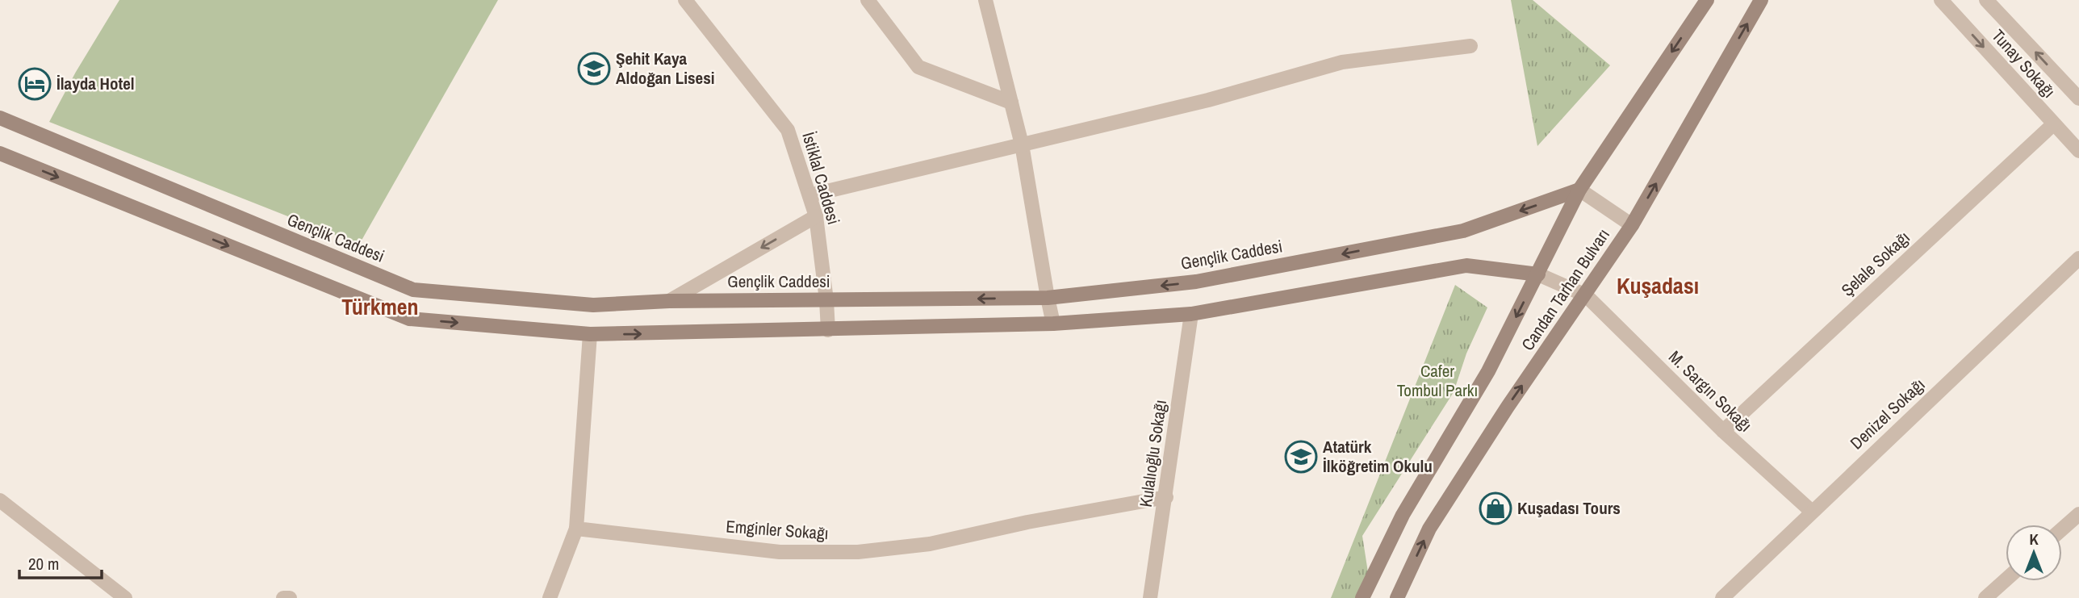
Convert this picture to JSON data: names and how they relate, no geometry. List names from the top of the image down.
{
  "streets": {
    "main road": ["Gençlik Caddesi", "Candan Tarhan Bulvarı"],
    "street": [
      "Tunay Sokağı",
      "İstiklal Caddesi",
      "Şelale Sokağı",
      "M. Sargın Sokağı",
      "Denizel Sokağı",
      "Kulalıoğlu Sokağı",
      "Emginler Sokağı"
    ]
  },
  "crossings": [
    ["Tunay Sokağı", "Şelale Sokağı"],
    ["İstiklal Caddesi", "Gençlik Caddesi"],
    ["Gençlik Caddesi", "Candan Tarhan Bulvarı"],
    ["Şelale Sokağı", "M. Sargın Sokağı"],
    ["Candan Tarhan Bulvarı", "M. Sargın Sokağı"],
    ["M. Sargın Sokağı", "Denizel Sokağı"],
    ["Kulalıoğlu Sokağı", "Emginler Sokağı"]
  ],
  "districts": ["Kuşadası", "Türkmen"],
  "parks": ["Cafer Tombul Parkı"],
  "places": {
    "school or university": ["Şehit Kaya Aldoğan Lisesi", "Atatürk İlköğretim Okulu"],
    "hotel": ["İlayda Hotel"],
    "shop": ["Kuşadası Tours"]
  },
  "scale_bar": "20 m",
  "north": "top"
}
